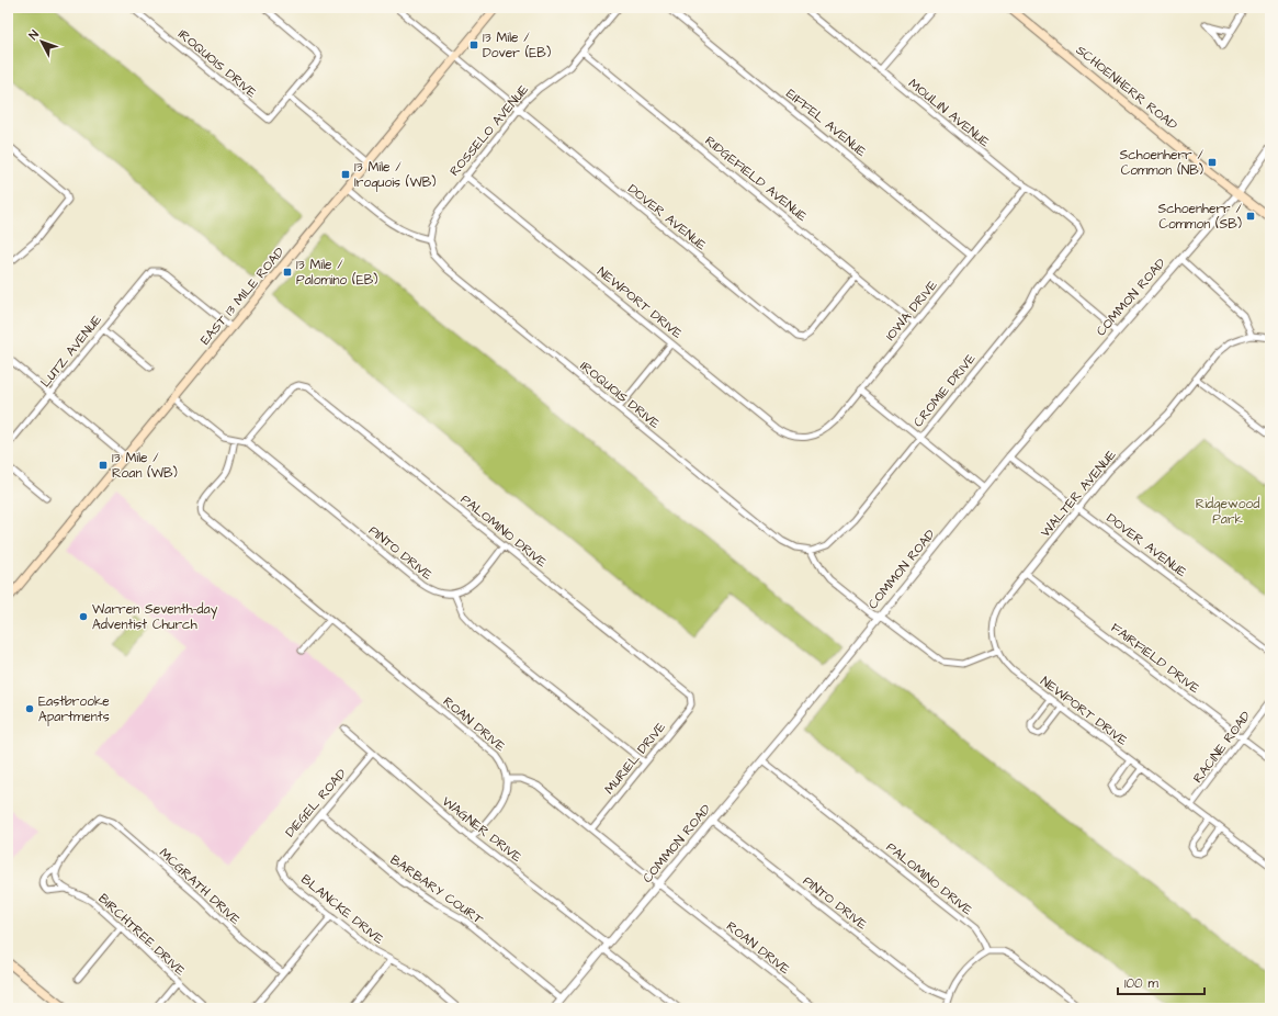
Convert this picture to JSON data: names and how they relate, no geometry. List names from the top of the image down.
{
  "streets": {
    "main road": ["SCHOENHERR ROAD", "EAST 13 MILE ROAD"],
    "street": [
      "IROQUOIS DRIVE",
      "MOULIN AVENUE",
      "EIFFEL AVENUE",
      "ROSSELO AVENUE",
      "RIDGEFIELD AVENUE",
      "DOVER AVENUE",
      "COMMON ROAD",
      "NEWPORT DRIVE",
      "IOWA DRIVE",
      "LUTZ AVENUE",
      "CROMIE DRIVE",
      "WALTER AVENUE",
      "PALOMINO DRIVE",
      "PINTO DRIVE",
      "FAIRFIELD DRIVE",
      "ROAN DRIVE",
      "RACINE ROAD",
      "MURIEL DRIVE",
      "DIEGEL ROAD",
      "WAGNER DRIVE",
      "MCGRATH DRIVE",
      "BARBARY COURT",
      "BLANCKE DRIVE",
      "BIRCHTREE DRIVE"
    ]
  },
  "crossings": [
    ["IROQUOIS DRIVE", "ROSSELO AVENUE"],
    ["IROQUOIS DRIVE", "CROMIE DRIVE"],
    ["SCHOENHERR ROAD", "COMMON ROAD"],
    ["MOULIN AVENUE", "IOWA DRIVE"],
    ["MOULIN AVENUE", "CROMIE DRIVE"],
    ["EIFFEL AVENUE", "IOWA DRIVE"],
    ["ROSSELO AVENUE", "RIDGEFIELD AVENUE"],
    ["ROSSELO AVENUE", "DOVER AVENUE"],
    ["ROSSELO AVENUE", "NEWPORT DRIVE"],
    ["RIDGEFIELD AVENUE", "DOVER AVENUE"],
    ["RIDGEFIELD AVENUE", "IOWA DRIVE"],
    ["DOVER AVENUE", "EAST 13 MILE ROAD"],
    ["DOVER AVENUE", "COMMON ROAD"],
    ["DOVER AVENUE", "WALTER AVENUE"],
    ["EAST 13 MILE ROAD", "LUTZ AVENUE"],
    ["COMMON ROAD", "PALOMINO DRIVE"],
    ["COMMON ROAD", "PINTO DRIVE"],
    ["COMMON ROAD", "ROAN DRIVE"],
    ["COMMON ROAD", "WAGNER DRIVE"],
    ["COMMON ROAD", "BARBARY COURT"],
    ["NEWPORT DRIVE", "IOWA DRIVE"],
    ["NEWPORT DRIVE", "WALTER AVENUE"],
    ["NEWPORT DRIVE", "RACINE ROAD"],
    ["WALTER AVENUE", "FAIRFIELD DRIVE"],
    ["PALOMINO DRIVE", "PINTO DRIVE"],
    ["PALOMINO DRIVE", "MURIEL DRIVE"],
    ["FAIRFIELD DRIVE", "RACINE ROAD"],
    ["ROAN DRIVE", "MURIEL DRIVE"],
    ["DIEGEL ROAD", "WAGNER DRIVE"],
    ["DIEGEL ROAD", "BARBARY COURT"],
    ["DIEGEL ROAD", "BLANCKE DRIVE"],
    ["MCGRATH DRIVE", "BIRCHTREE DRIVE"]
  ],
  "parks": ["Ridgewood Park"],
  "places": {
    "transit": [
      "13 Mile / Dover (EB)",
      "Schoenherr / Common (NB)",
      "13 Mile / Iroquois (WB)",
      "Schoenherr / Common (SB)",
      "13 Mile / Palomino (EB)",
      "13 Mile / Roan (WB)"
    ],
    "other": ["Warren Seventh-day Adventist Church", "Eastbrooke Apartments"]
  },
  "scale_bar": "100 m",
  "north": "top left"
}
